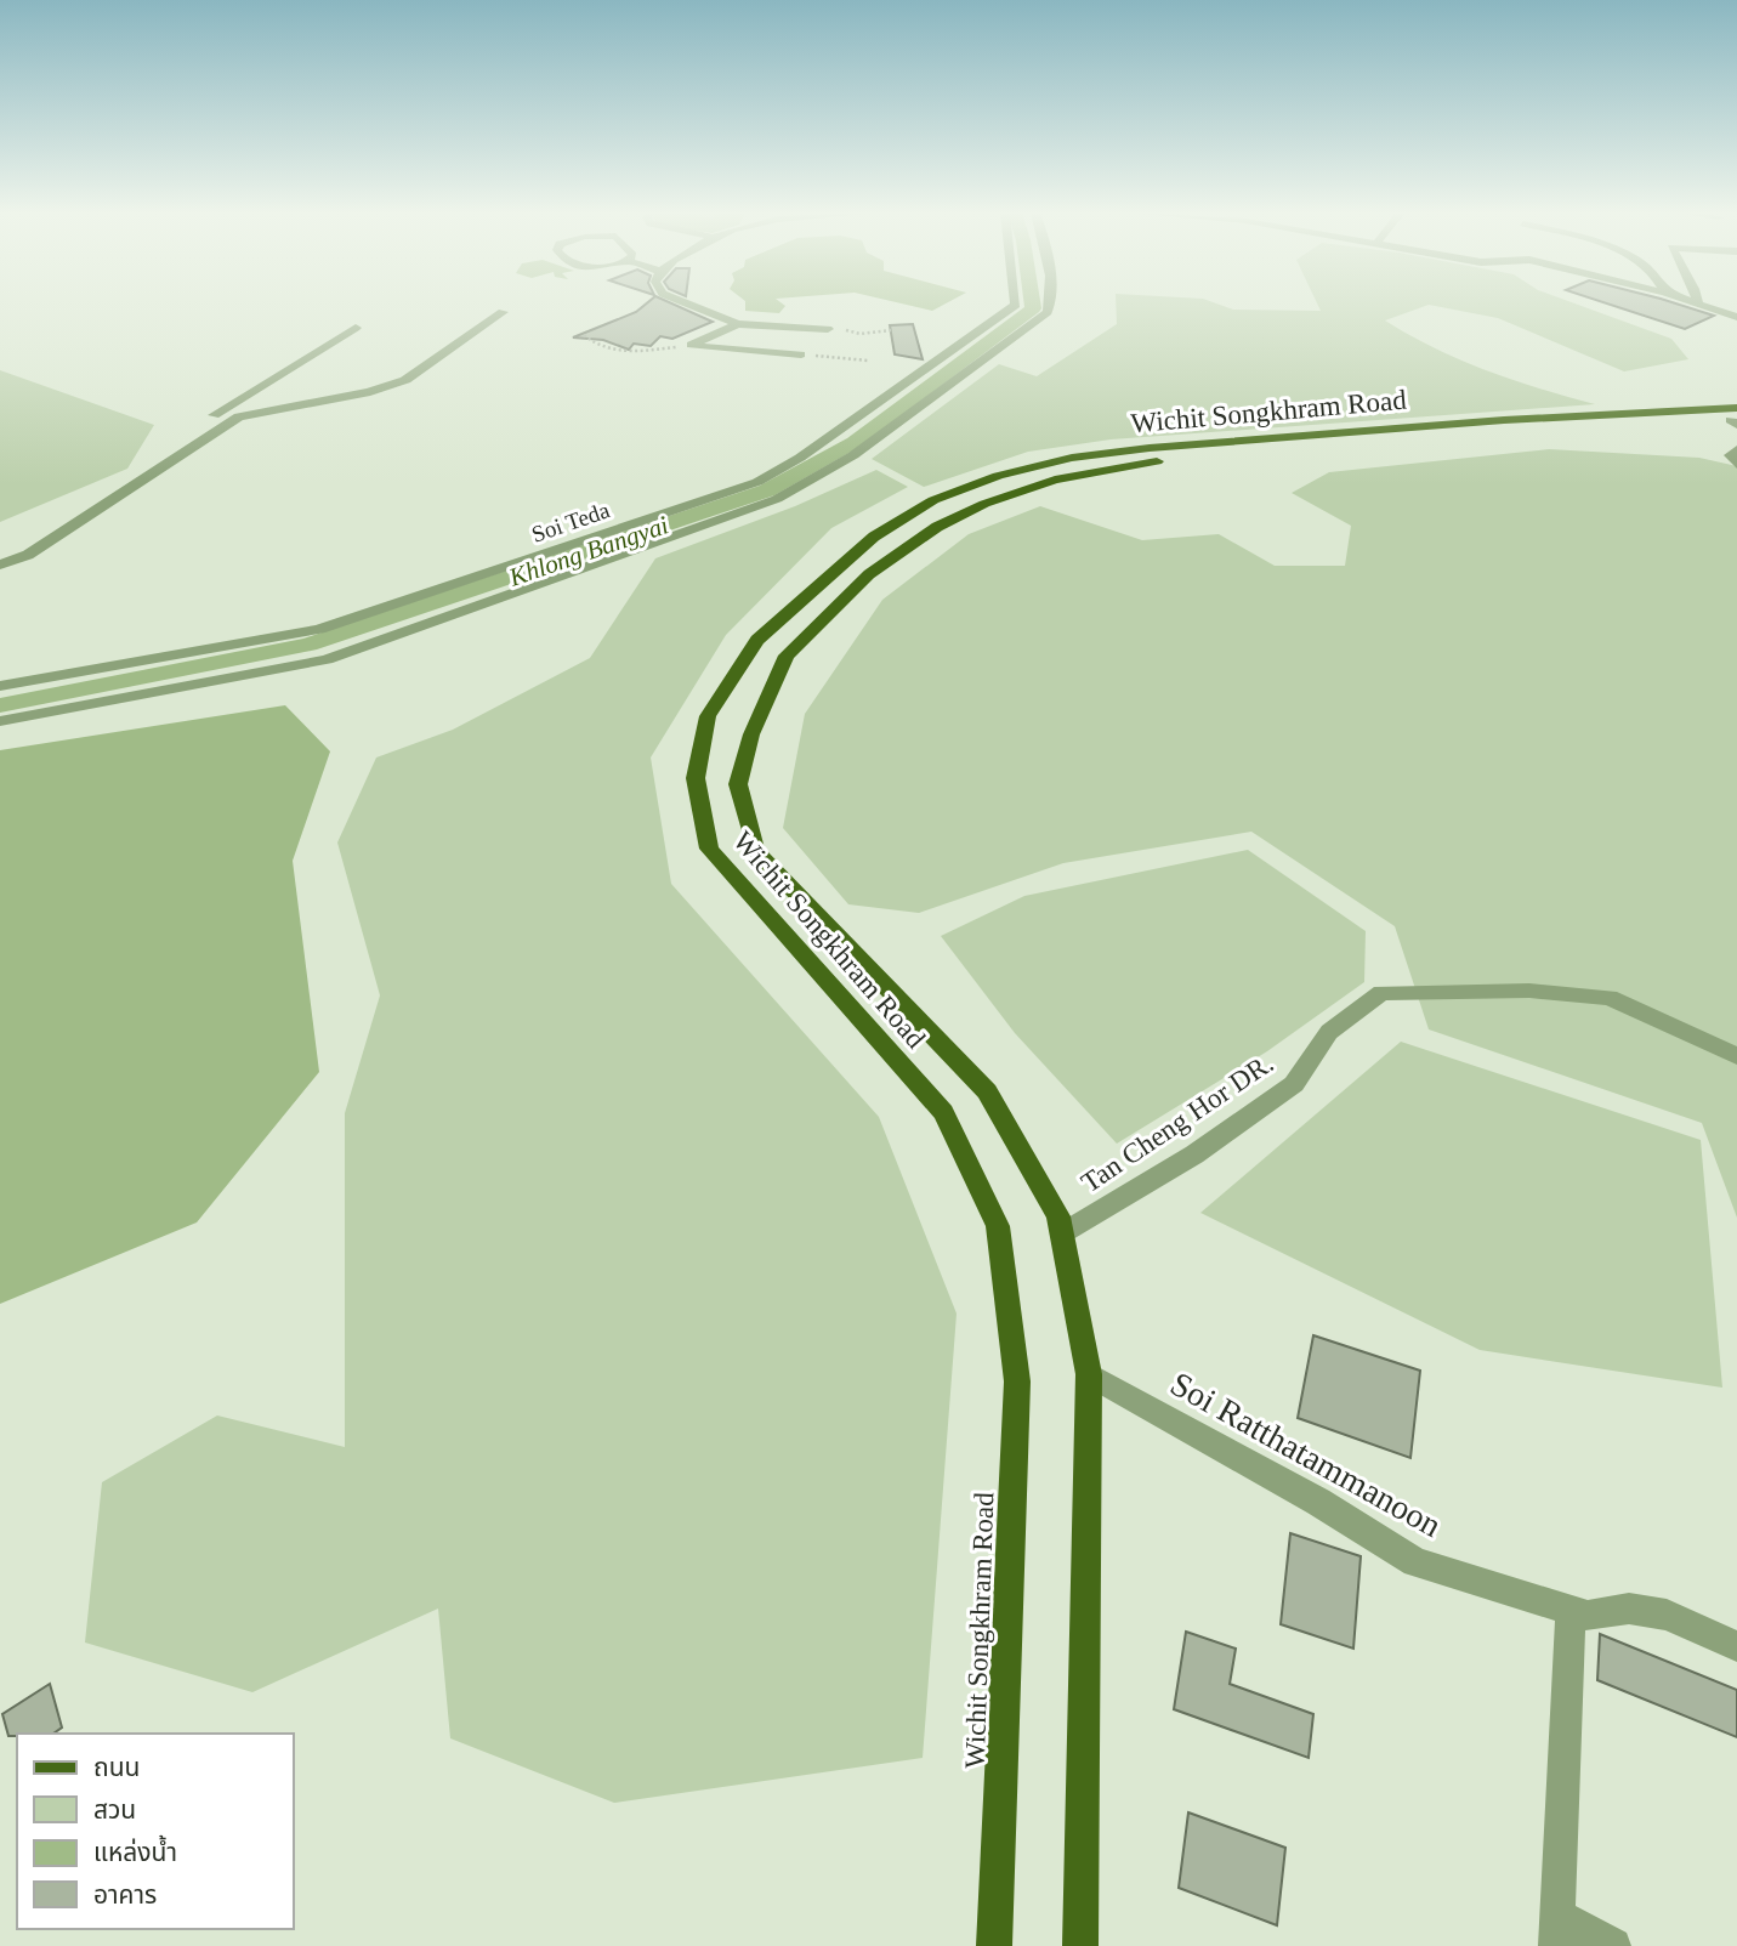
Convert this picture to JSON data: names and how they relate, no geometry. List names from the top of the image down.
{
  "streets": {
    "main road": ["Wichit Songkhram Road"],
    "street": ["Soi Teda", "Tan Cheng Hor DR.", "Soi Ratthatammanoon"]
  },
  "crossings": [
    ["Wichit Songkhram Road", "Tan Cheng Hor DR."],
    ["Wichit Songkhram Road", "Soi Ratthatammanoon"]
  ],
  "water": ["Khlong Bangyai"],
  "legend": [
    "ถนน",
    "สวน",
    "แหล่งน้ำ",
    "อาคาร"
  ]
}
